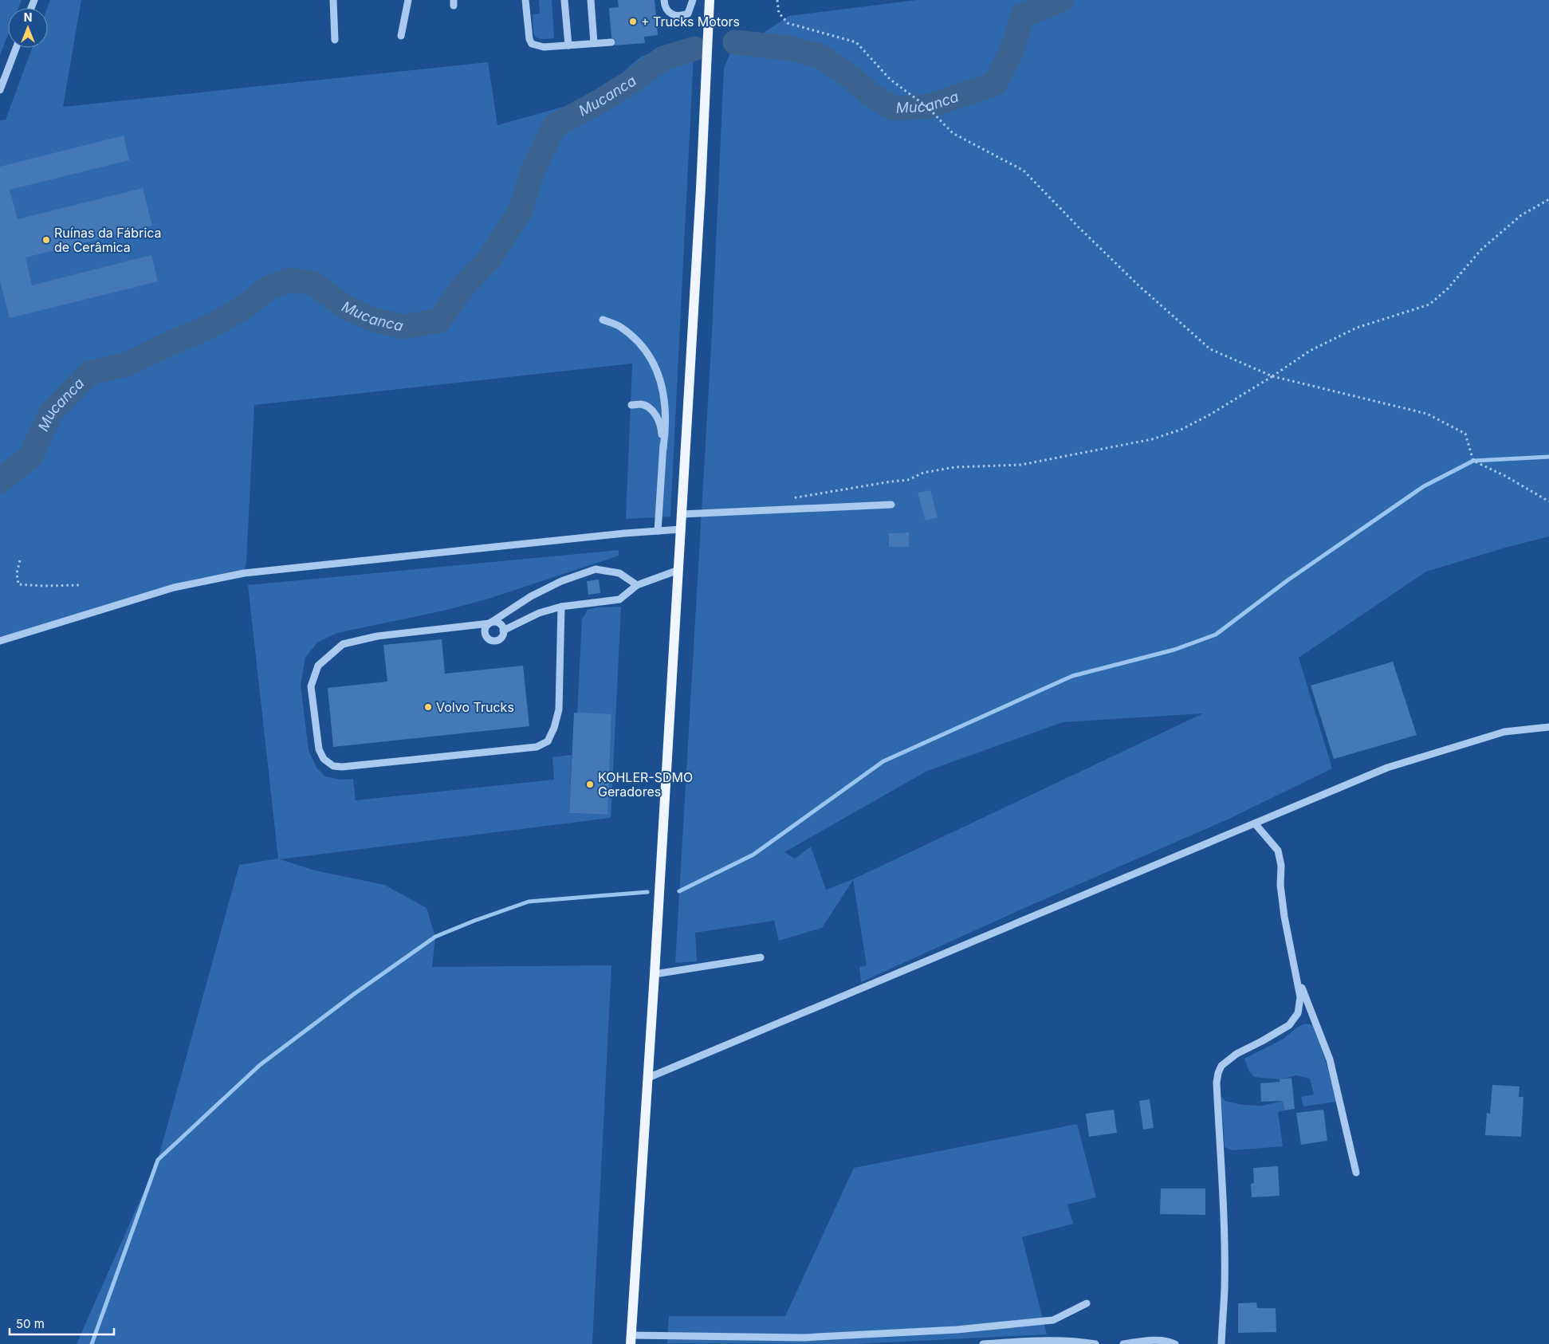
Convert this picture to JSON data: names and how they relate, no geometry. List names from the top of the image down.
{
  "water": ["Mucanca"],
  "places": [
    "+ Trucks Motors",
    "Ruínas da Fábrica de Cerâmica",
    "Volvo Trucks",
    "KOHLER-SDMO Geradores"
  ],
  "scale_bar": "50 m",
  "north": "top"
}
